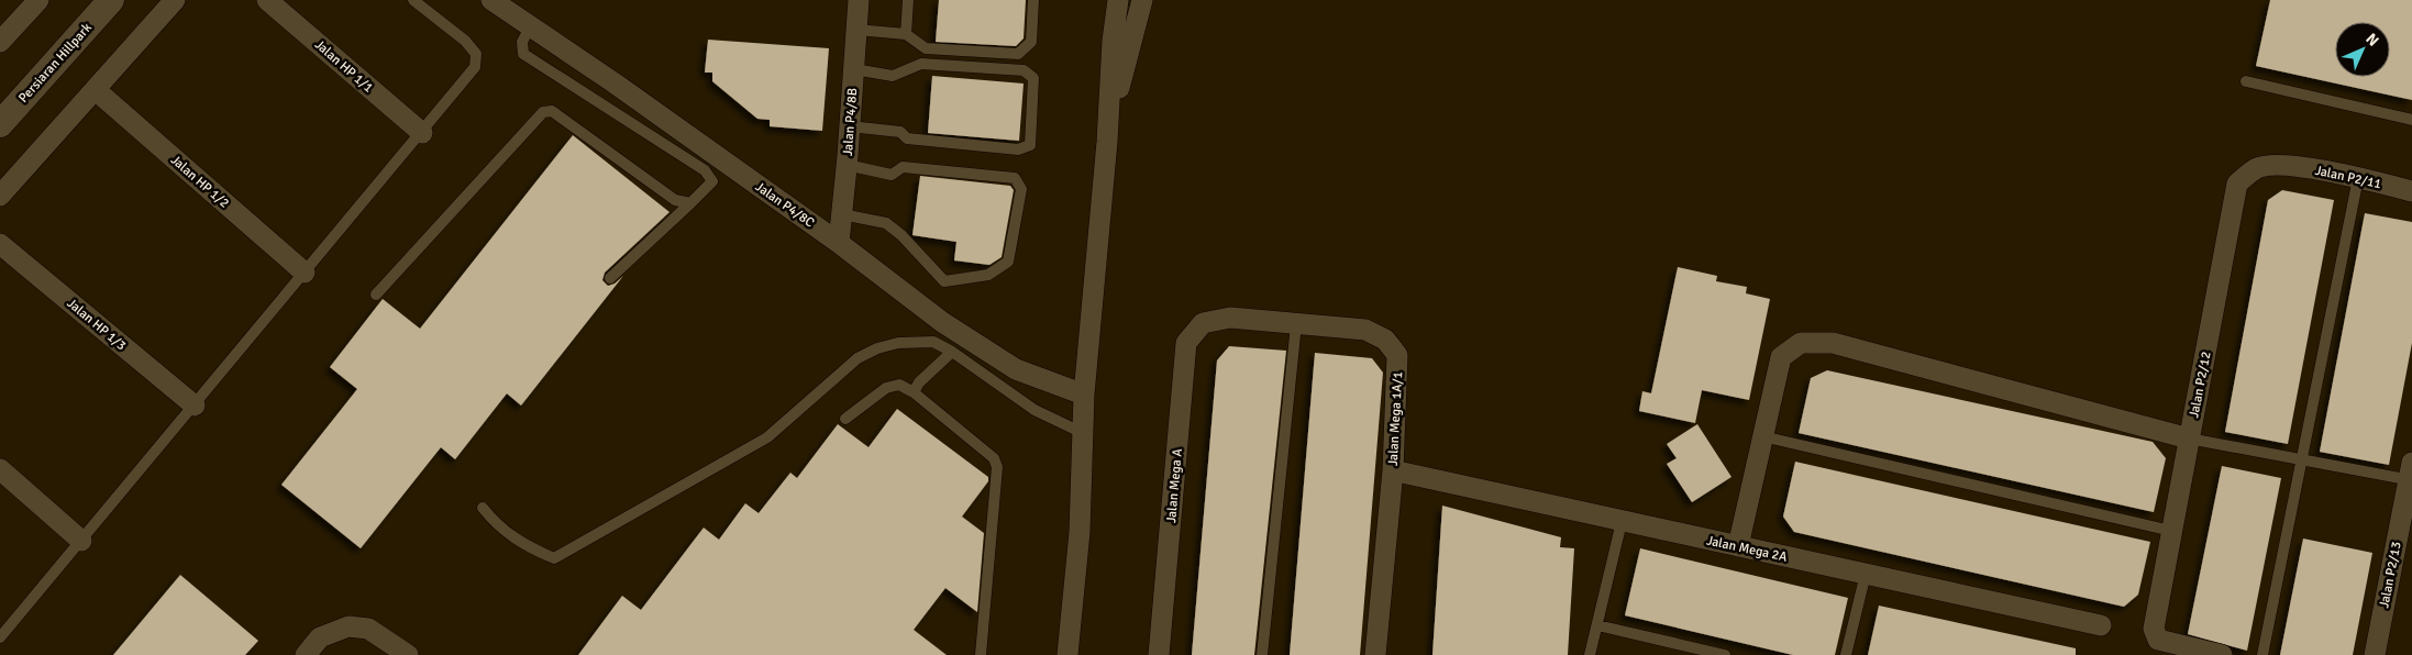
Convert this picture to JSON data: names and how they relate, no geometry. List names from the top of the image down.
{
  "streets": {
    "street": [
      "Persiaran Hillpark",
      "Jalan HP 1/1",
      "Jalan P4/8B",
      "Jalan P2/11",
      "Jalan HP 1/2",
      "Jalan P4/8C",
      "Jalan HP 1/3",
      "Jalan P2/12",
      "Jalan Mega 1A/1",
      "Jalan Mega A",
      "Jalan Mega 2A",
      "Jalan P2/13"
    ]
  },
  "crossings": [
    ["Jalan P4/8B", "Jalan P4/8C"],
    ["Jalan P2/11", "Jalan P2/12"],
    ["Jalan Mega 1A/1", "Jalan Mega A"],
    ["Jalan Mega 1A/1", "Jalan Mega 2A"]
  ],
  "north": "top right"
}
